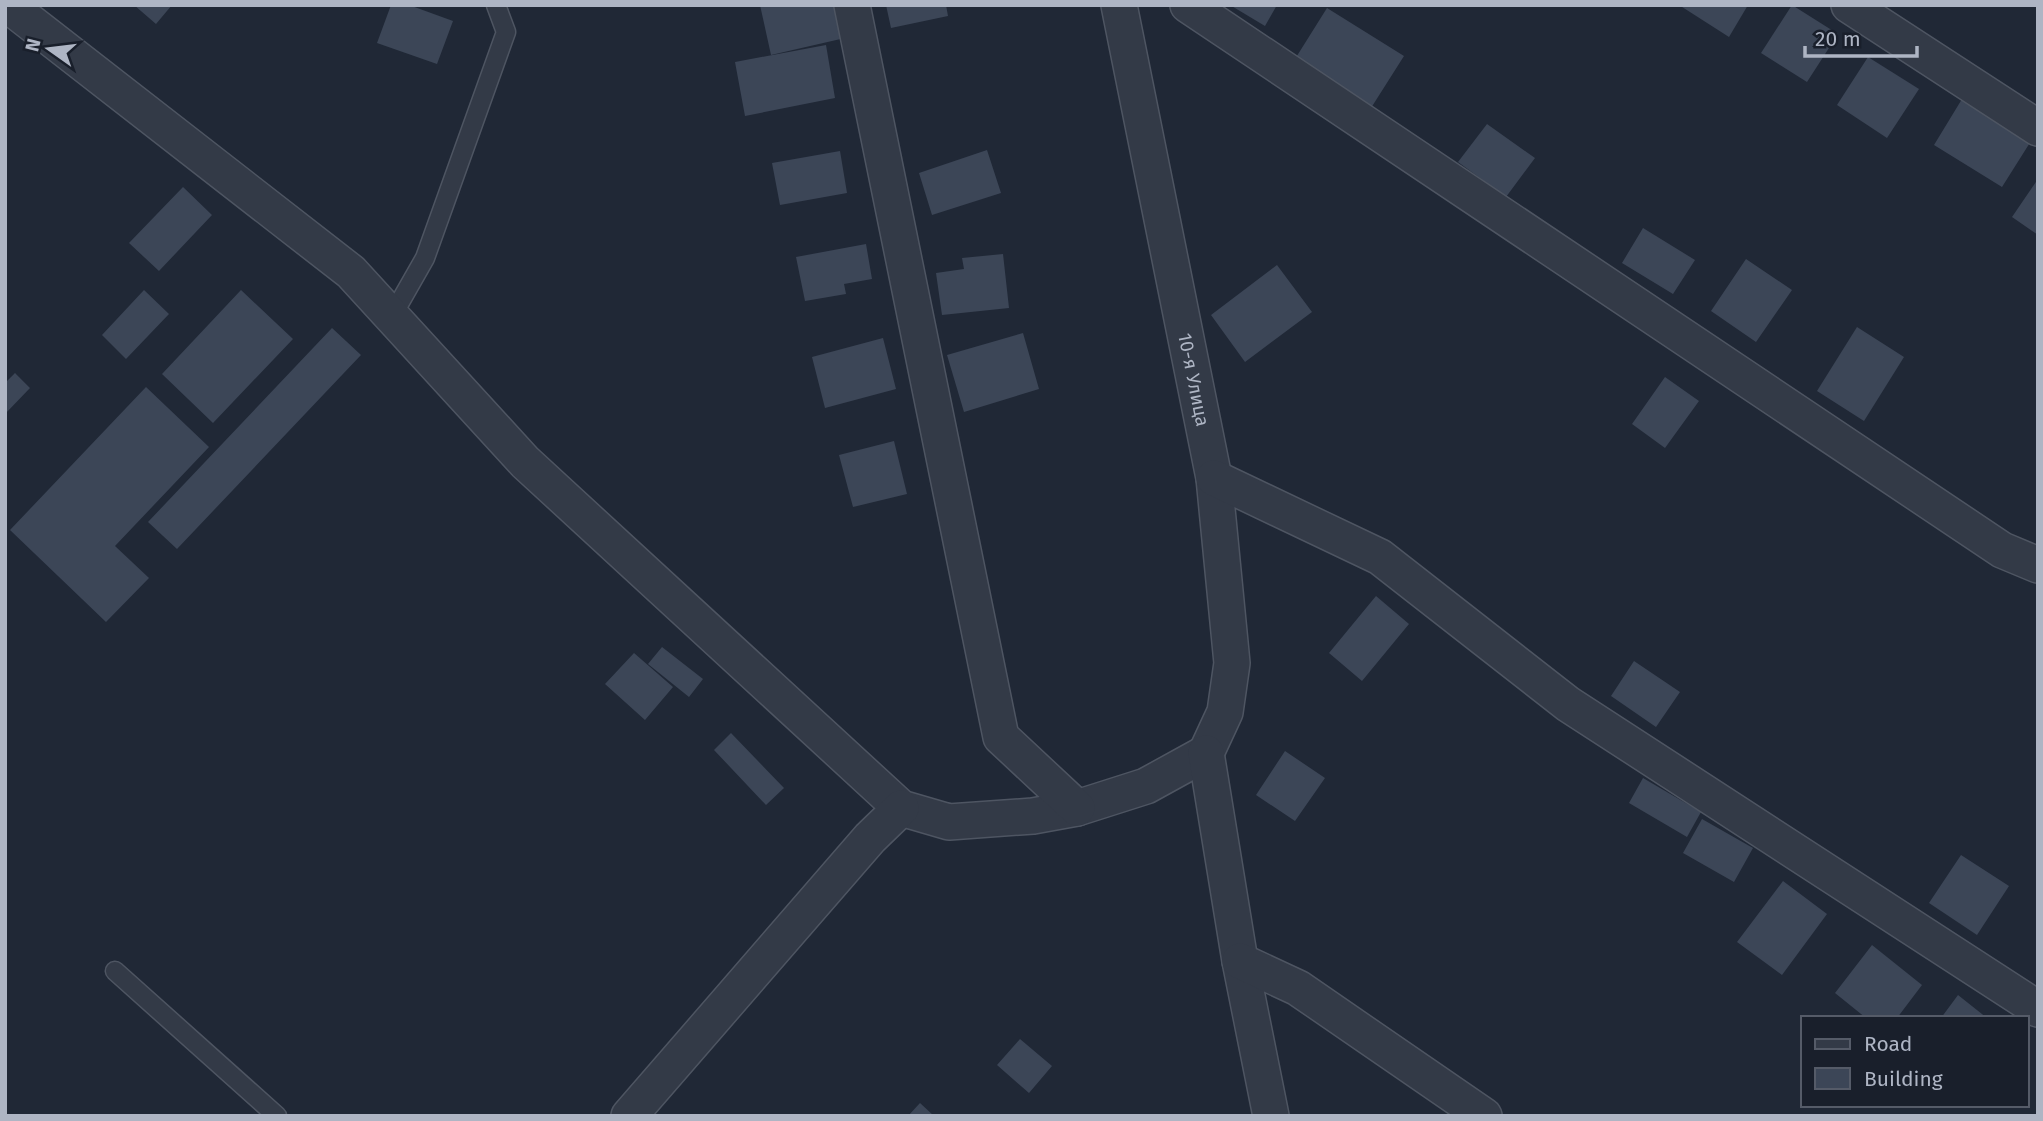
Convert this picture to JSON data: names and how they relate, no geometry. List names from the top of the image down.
{
  "streets": {
    "street": ["10-я Улица"]
  },
  "legend": ["Road", "Building"],
  "scale_bar": "20 m",
  "north": "left"
}
